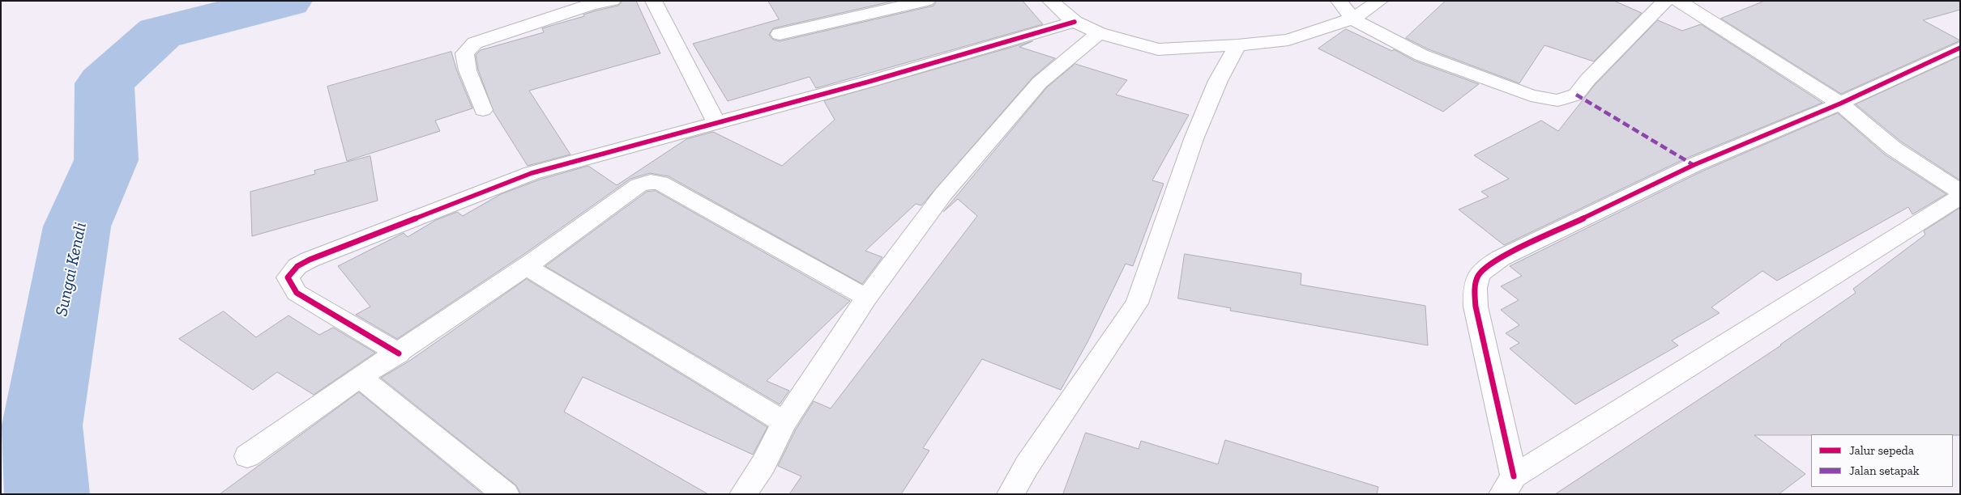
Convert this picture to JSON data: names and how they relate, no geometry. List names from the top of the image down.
{
  "water": ["Sungai Kenali"],
  "legend": ["Jalur sepeda", "Jalan setapak"]
}
